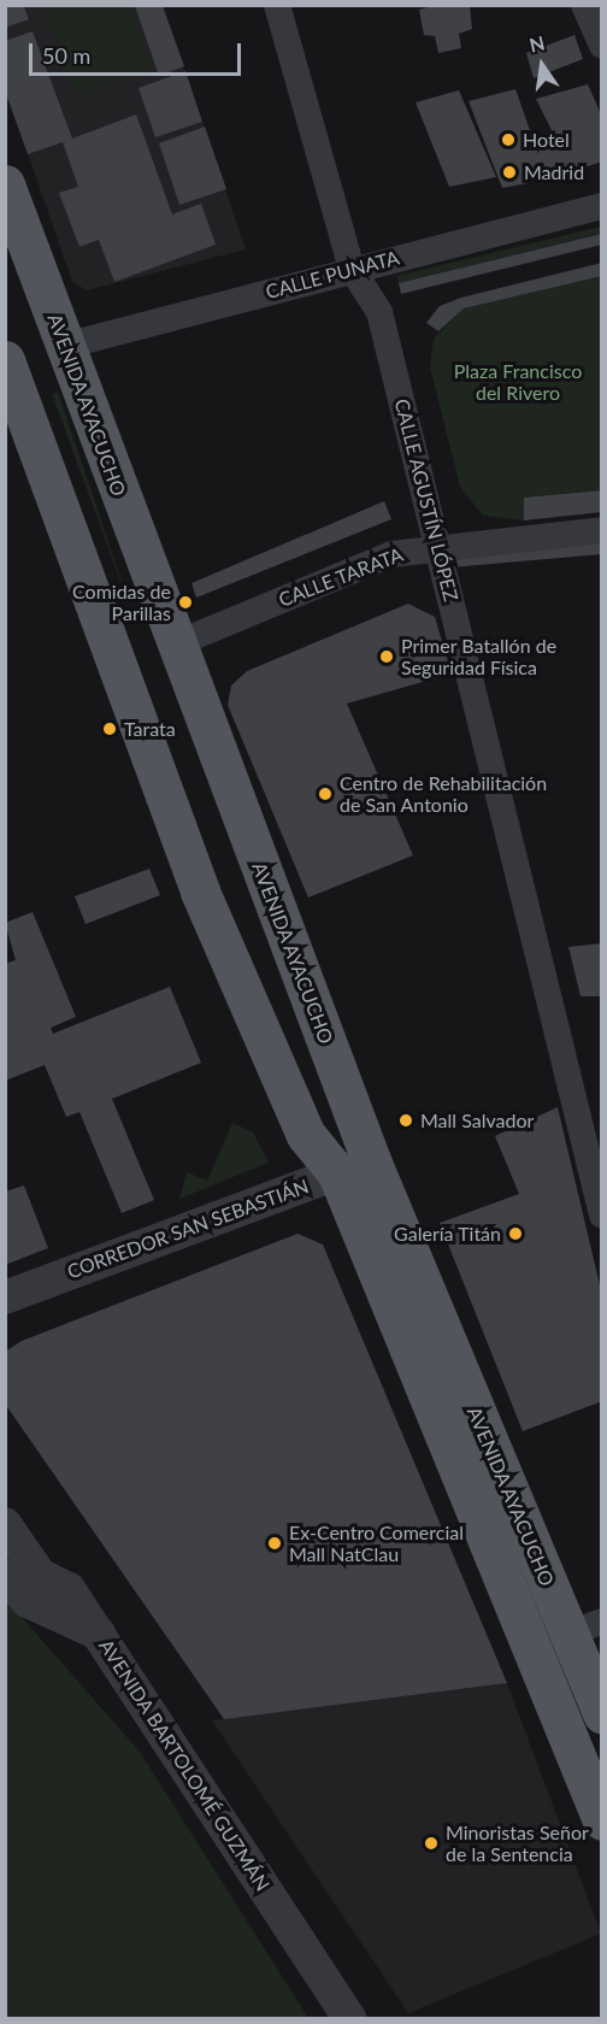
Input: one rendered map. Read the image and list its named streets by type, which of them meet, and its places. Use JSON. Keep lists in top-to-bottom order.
{
  "streets": {
    "main road": ["AVENIDA AYACUCHO"],
    "street": [
      "CALLE PUNATA",
      "CALLE AGUSTÍN LÓPEZ",
      "CALLE TARATA",
      "CORREDOR SAN SEBASTIÁN",
      "AVENIDA BARTOLOMÉ GUZMÁN"
    ]
  },
  "crossings": [
    ["CALLE PUNATA", "AVENIDA AYACUCHO"],
    ["CALLE PUNATA", "CALLE AGUSTÍN LÓPEZ"],
    ["AVENIDA AYACUCHO", "CALLE TARATA"],
    ["AVENIDA AYACUCHO", "CORREDOR SAN SEBASTIÁN"],
    ["CALLE AGUSTÍN LÓPEZ", "CALLE TARATA"]
  ],
  "parks": ["Plaza Francisco del Rivero"],
  "places": [
    "Hotel",
    "Madrid",
    "Comidas de Parillas",
    "Primer Batallón de Seguridad Física",
    "Tarata",
    "Centro de Rehabilitación de San Antonio",
    "Mall Salvador",
    "Galería Titán",
    "Ex-Centro Comercial Mall NatClau",
    "Minoristas Señor de la Sentencia"
  ],
  "scale_bar": "50 m",
  "north": "top"
}
